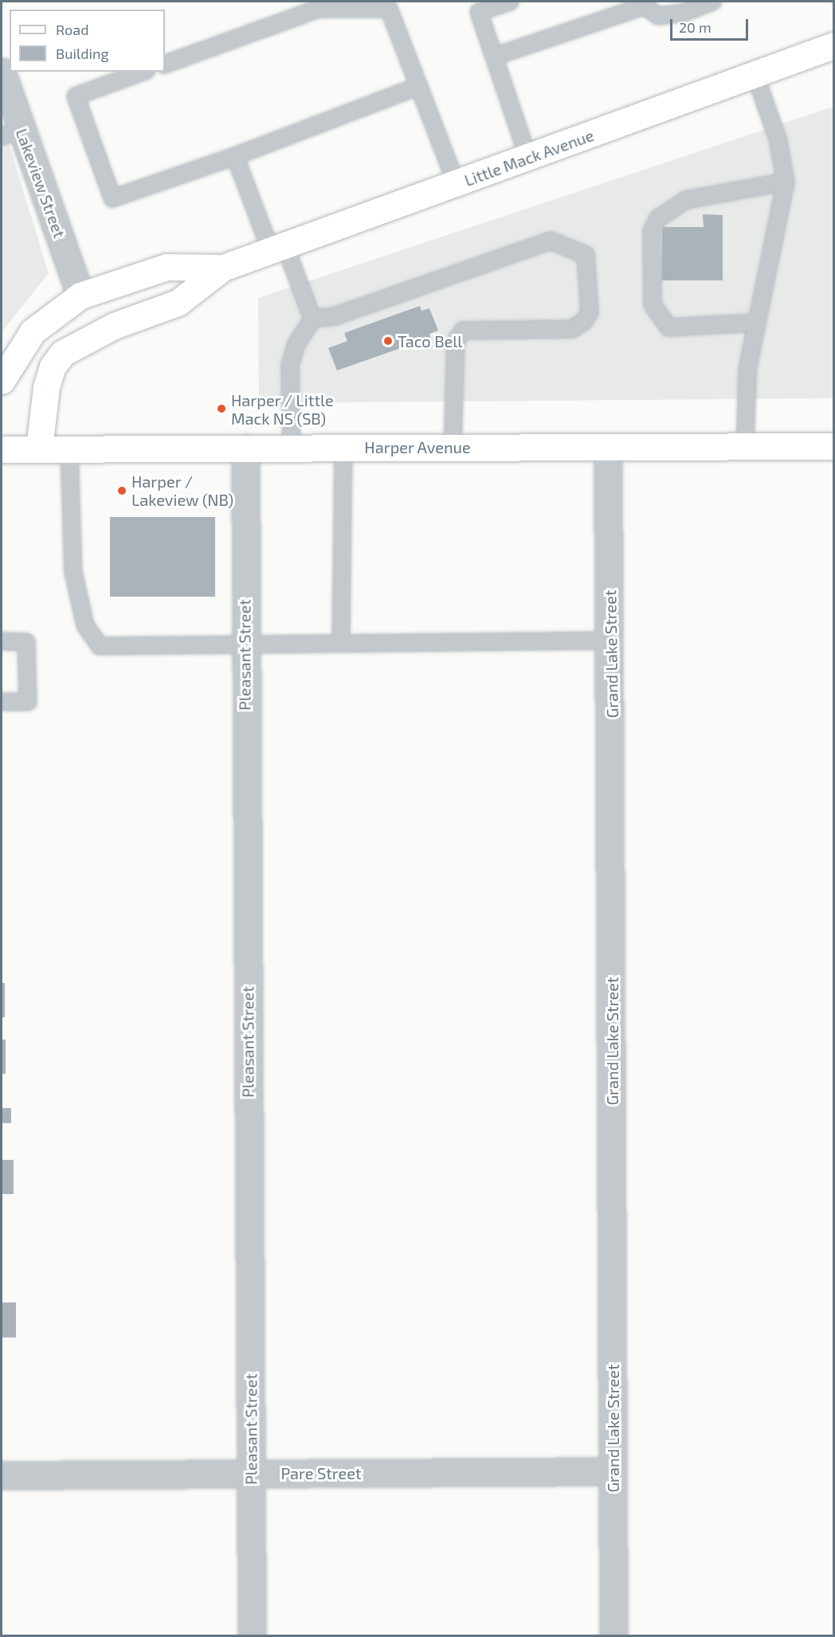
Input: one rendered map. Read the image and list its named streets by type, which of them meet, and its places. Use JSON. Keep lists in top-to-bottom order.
{
  "streets": {
    "main road": ["Little Mack Avenue", "Harper Avenue"],
    "street": [
      "Lakeview Street",
      "Grand Lake Street",
      "Pleasant Street",
      "Pare Street"
    ]
  },
  "crossings": [
    ["Little Mack Avenue", "Lakeview Street"],
    ["Little Mack Avenue", "Harper Avenue"],
    ["Harper Avenue", "Grand Lake Street"],
    ["Harper Avenue", "Pleasant Street"],
    ["Grand Lake Street", "Pare Street"],
    ["Pleasant Street", "Pare Street"]
  ],
  "places": ["Taco Bell", "Harper / Little Mack NS (SB)", "Harper / Lakeview (NB)"],
  "legend": ["Road", "Building"],
  "scale_bar": "20 m"
}
